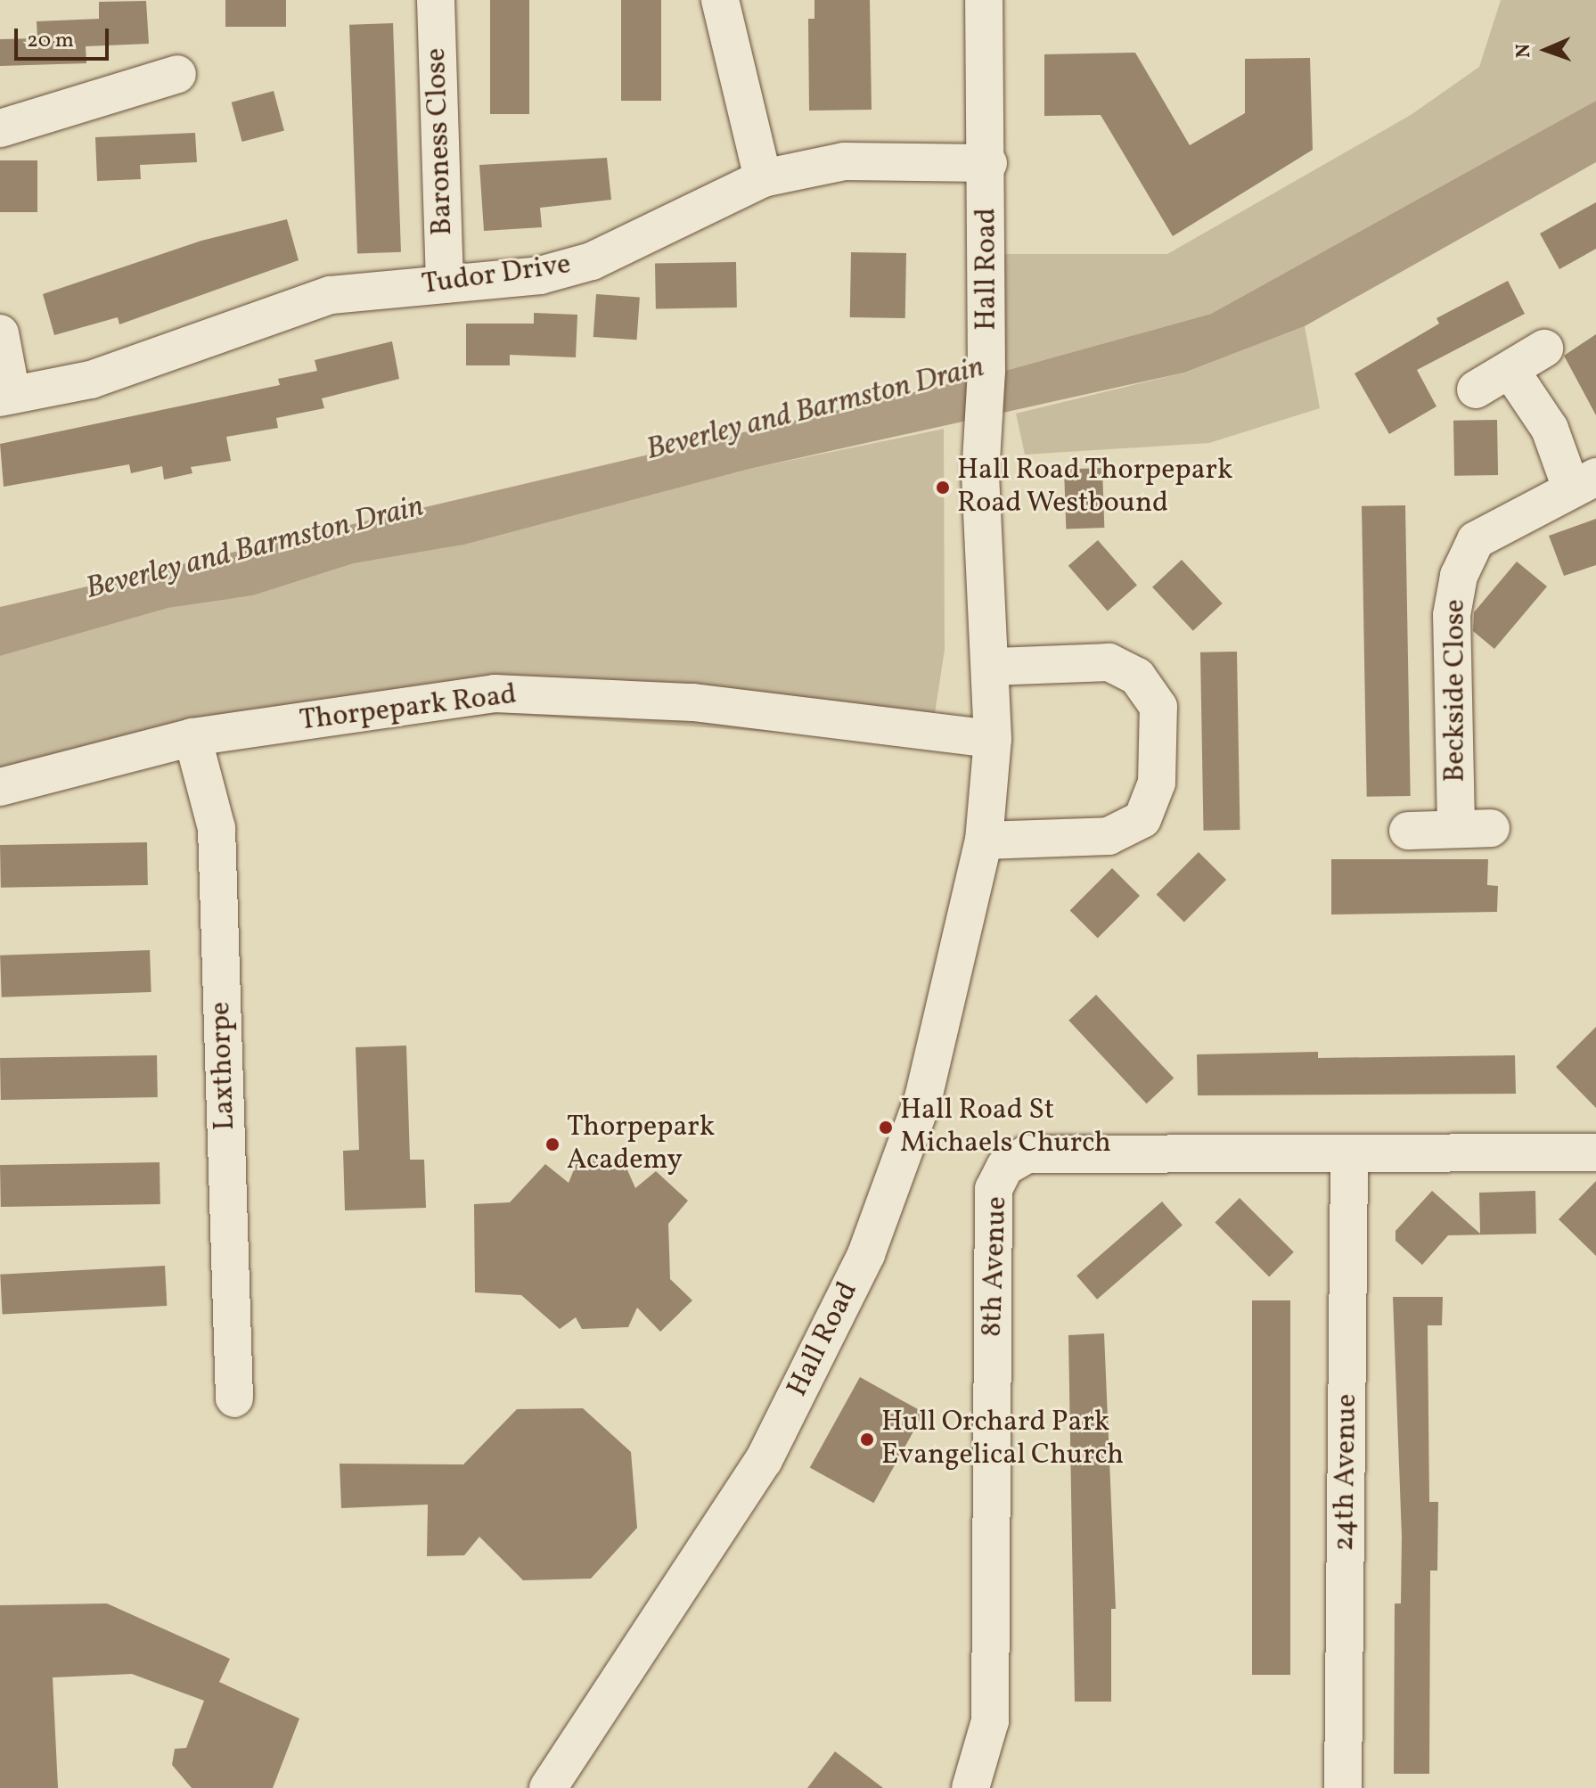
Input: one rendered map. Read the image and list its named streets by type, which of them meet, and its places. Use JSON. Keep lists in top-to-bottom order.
{
  "streets": {
    "street": [
      "Baroness Close",
      "Hall Road",
      "Tudor Drive",
      "Beckside Close",
      "Thorpepark Road",
      "Laxthorpe",
      "8th Avenue",
      "24th Avenue"
    ]
  },
  "crossings": [
    ["Baroness Close", "Tudor Drive"],
    ["Hall Road", "Tudor Drive"],
    ["Hall Road", "Thorpepark Road"],
    ["Thorpepark Road", "Laxthorpe"],
    ["8th Avenue", "24th Avenue"]
  ],
  "water": ["Beverley and Barmston Drain"],
  "places": [
    "Hall Road Thorpepark Road Westbound",
    "Hall Road St Michaels Church",
    "Thorpepark Academy",
    "Hull Orchard Park Evangelical Church"
  ],
  "scale_bar": "20 m",
  "north": "left"
}
